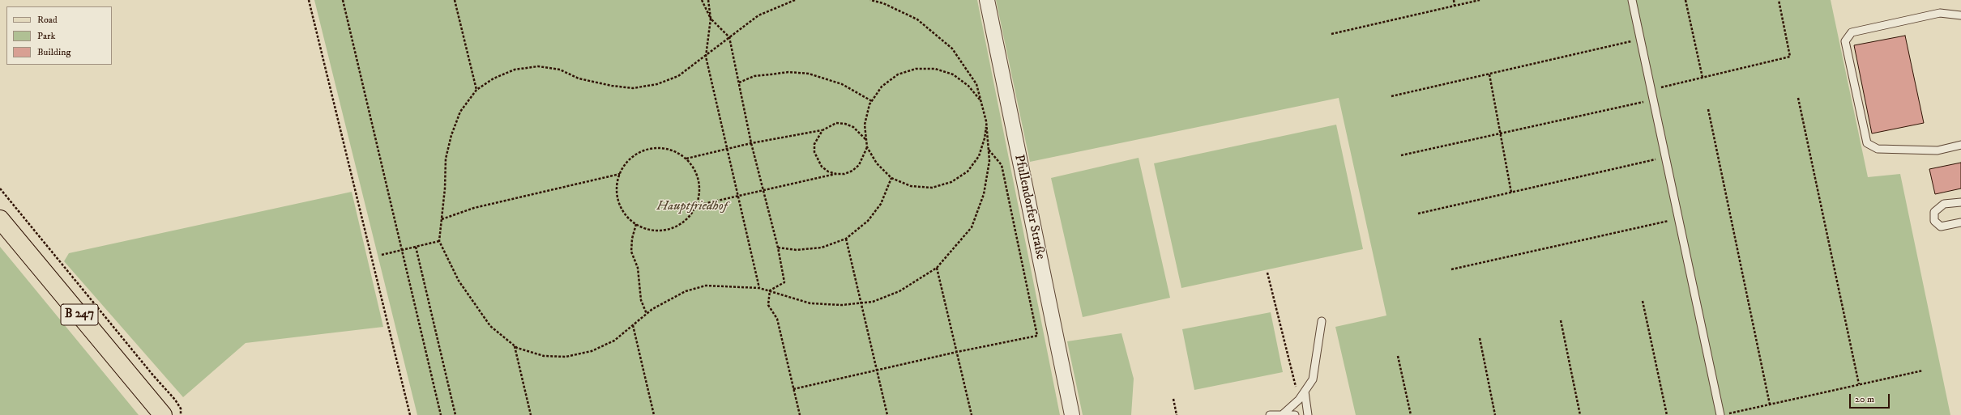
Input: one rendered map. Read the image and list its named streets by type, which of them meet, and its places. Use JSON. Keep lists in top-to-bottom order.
{
  "streets": {
    "main road": ["B 247"],
    "street": ["Pfullendorfer Straße"]
  },
  "parks": ["Hauptfriedhof"],
  "legend": ["Road", "Park", "Building"],
  "scale_bar": "20 m"
}
